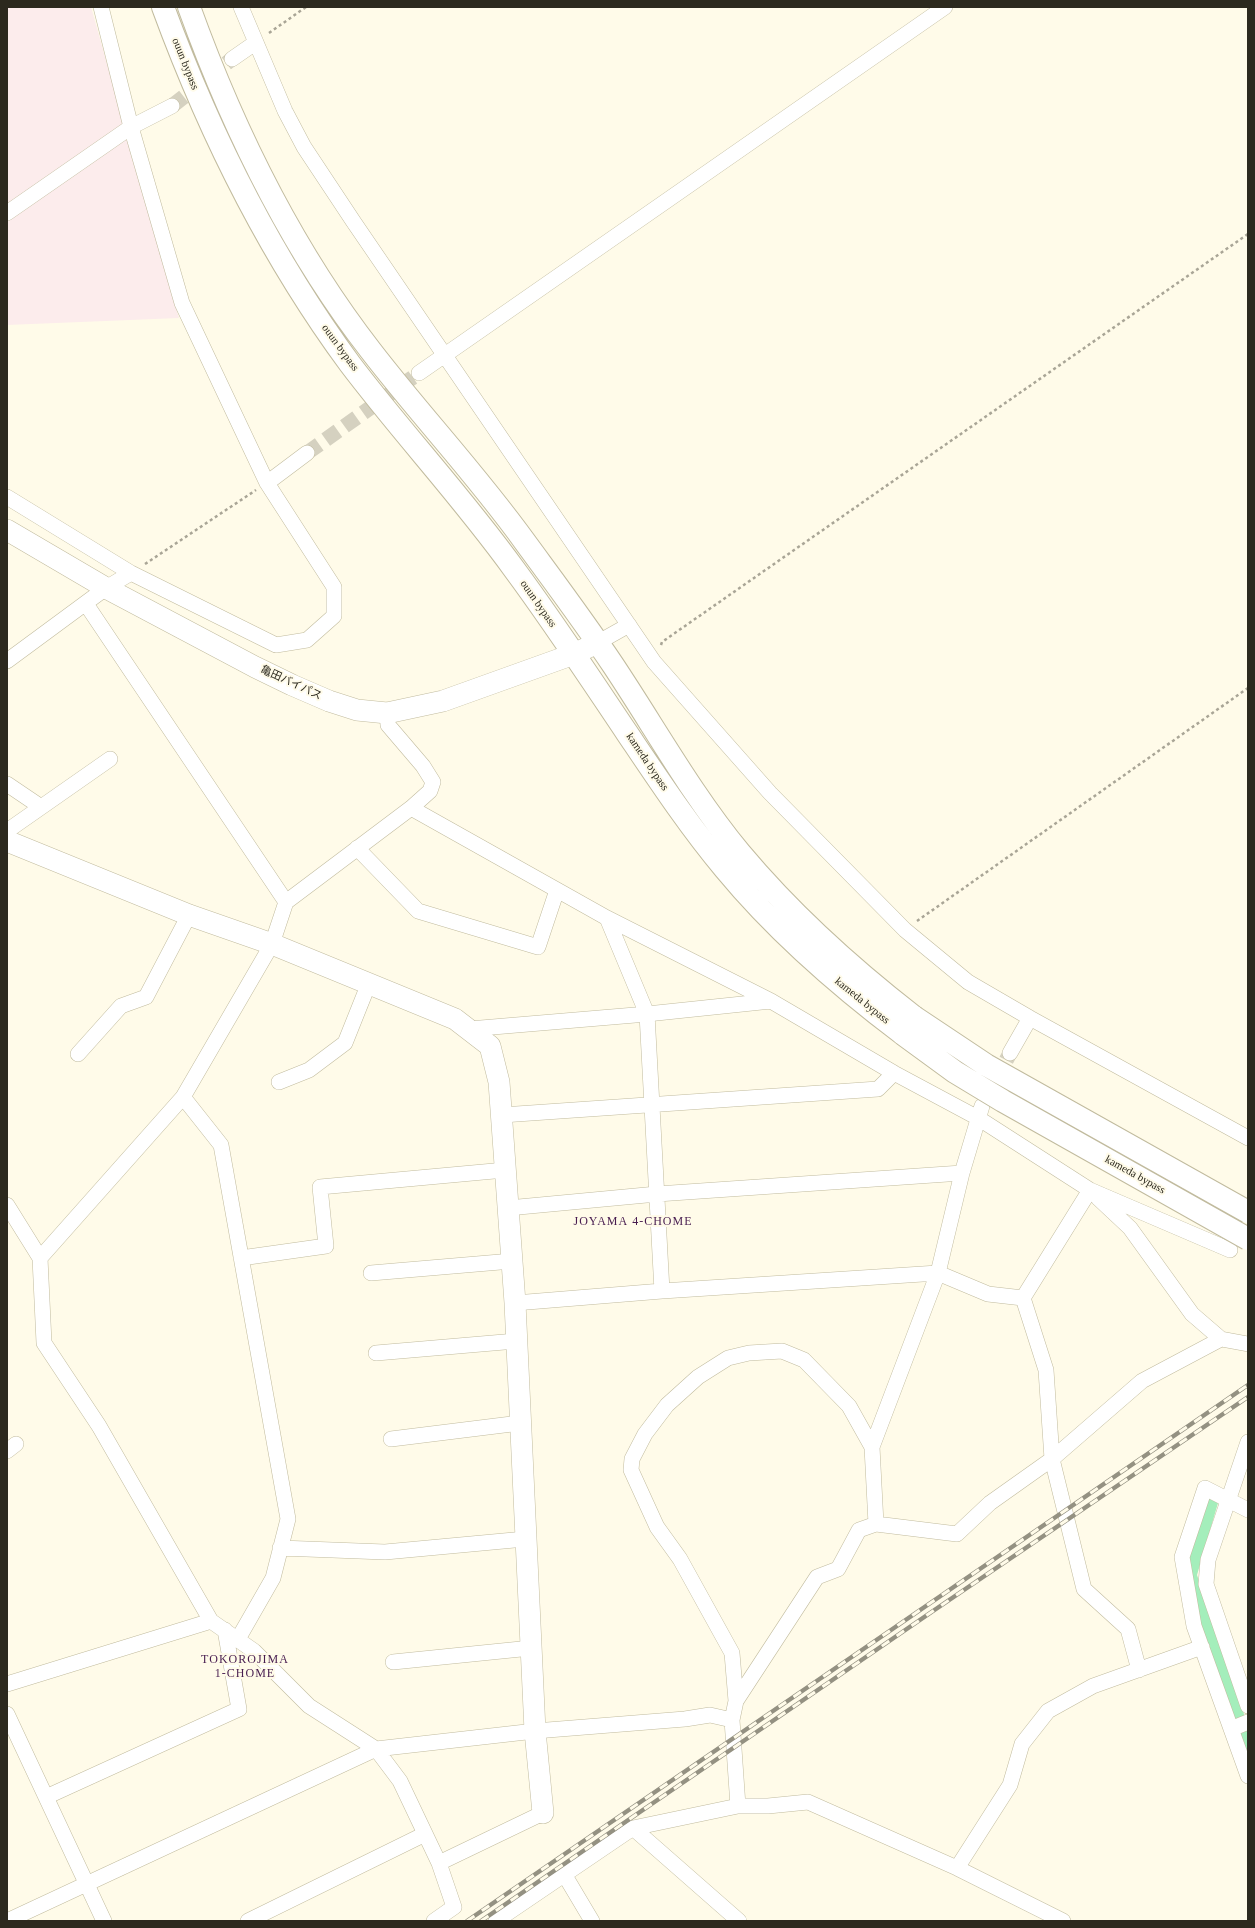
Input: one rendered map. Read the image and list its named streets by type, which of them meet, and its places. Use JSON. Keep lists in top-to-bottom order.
{
  "streets": {
    "highway": ["ouun bypass", "kameda bypass"],
    "street": ["亀田バイパス"]
  },
  "crossings": [
    ["ouun bypass", "亀田バイパス"],
    ["ouun bypass", "kameda bypass"],
    ["亀田バイパス", "kameda bypass"]
  ],
  "districts": ["JOYAMA 4-CHOME", "TOKOROJIMA 1-CHOME"]
}
